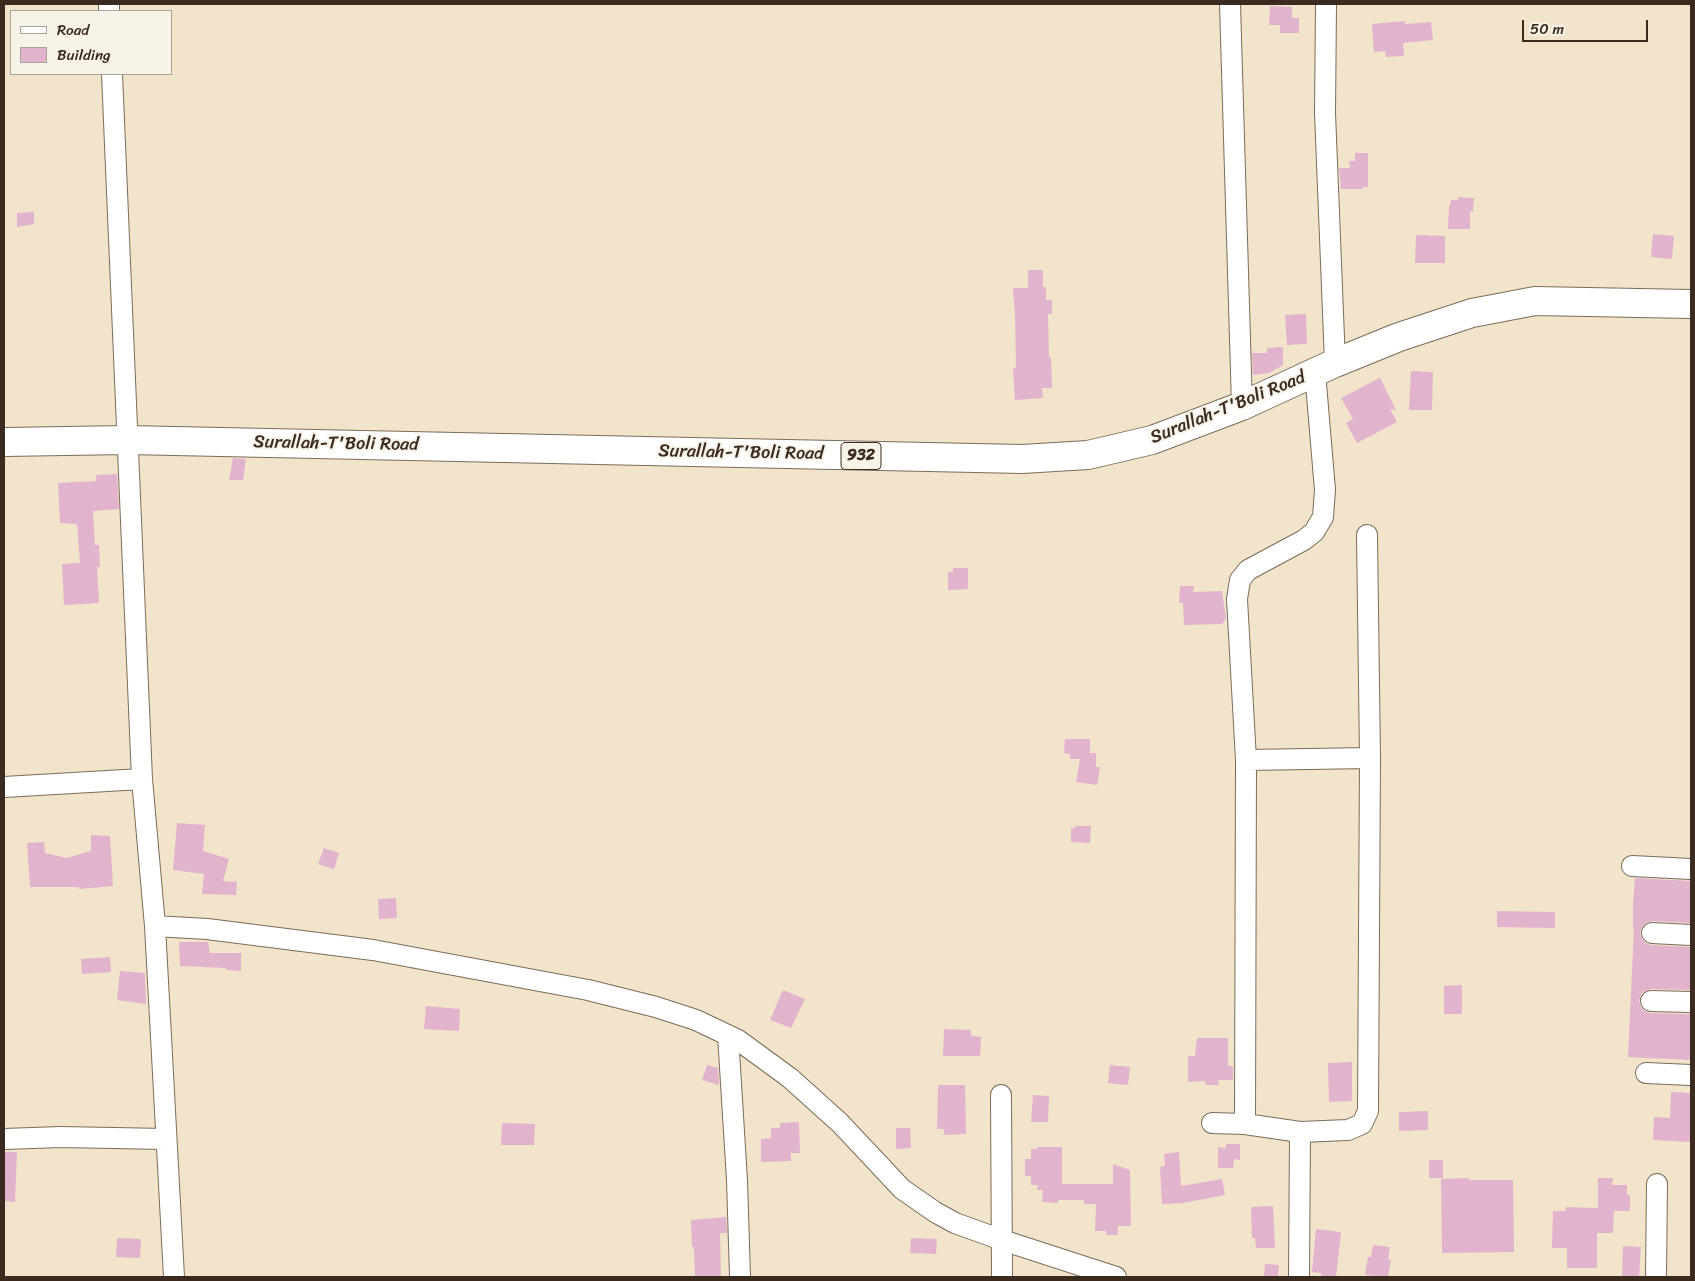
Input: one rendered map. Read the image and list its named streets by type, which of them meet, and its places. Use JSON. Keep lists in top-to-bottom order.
{
  "streets": {
    "main road": ["Surallah-T'Boli Road", "932"]
  },
  "legend": ["Road", "Building"],
  "scale_bar": "50 m"
}
